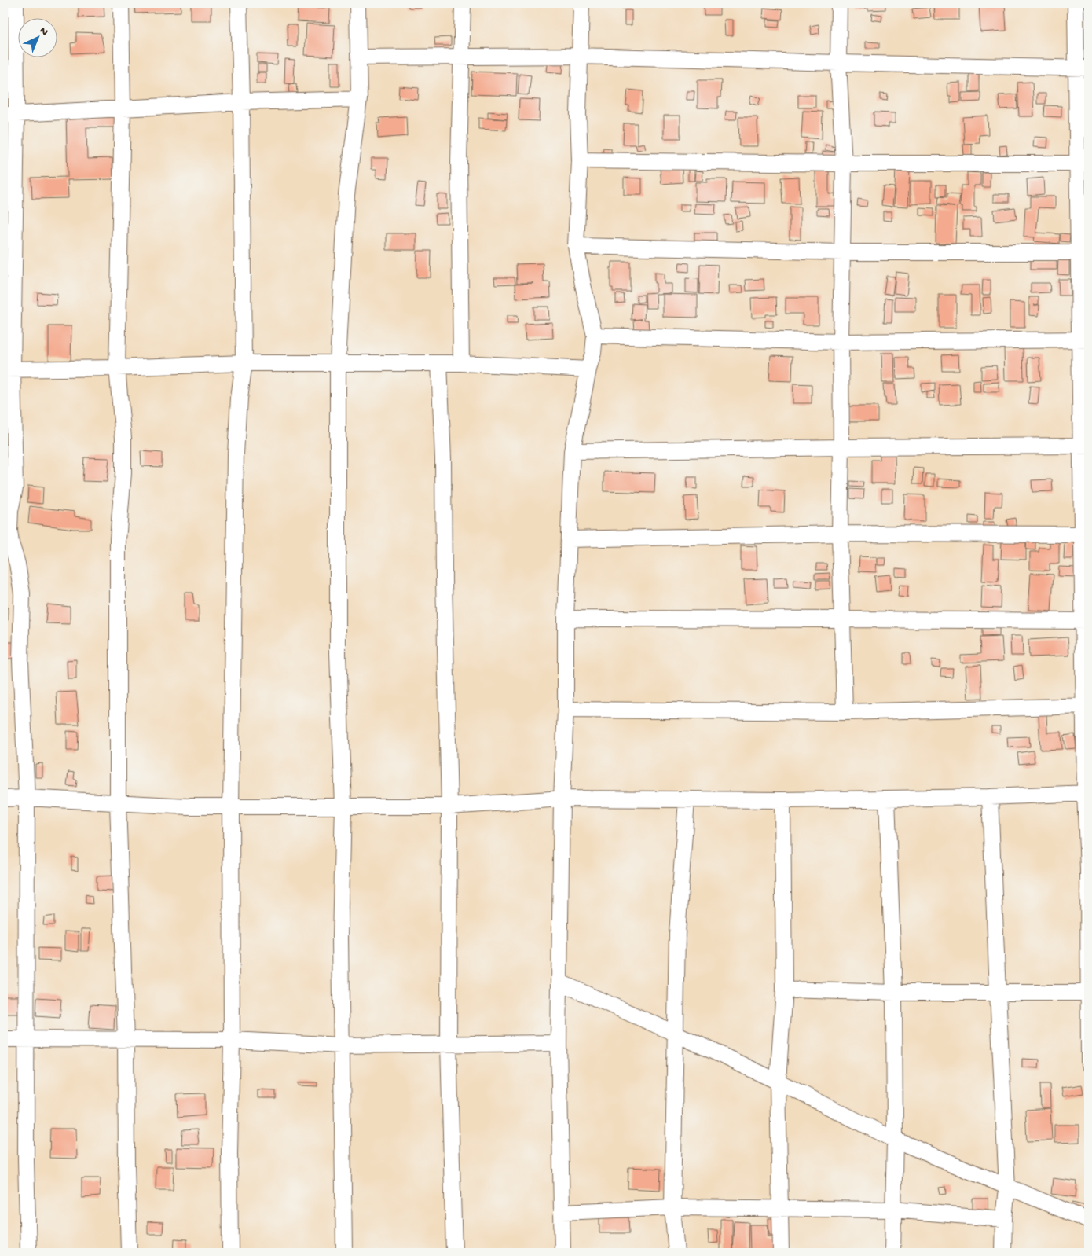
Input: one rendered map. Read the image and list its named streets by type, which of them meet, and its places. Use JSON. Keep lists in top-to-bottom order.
{
  "north": "top right"
}
